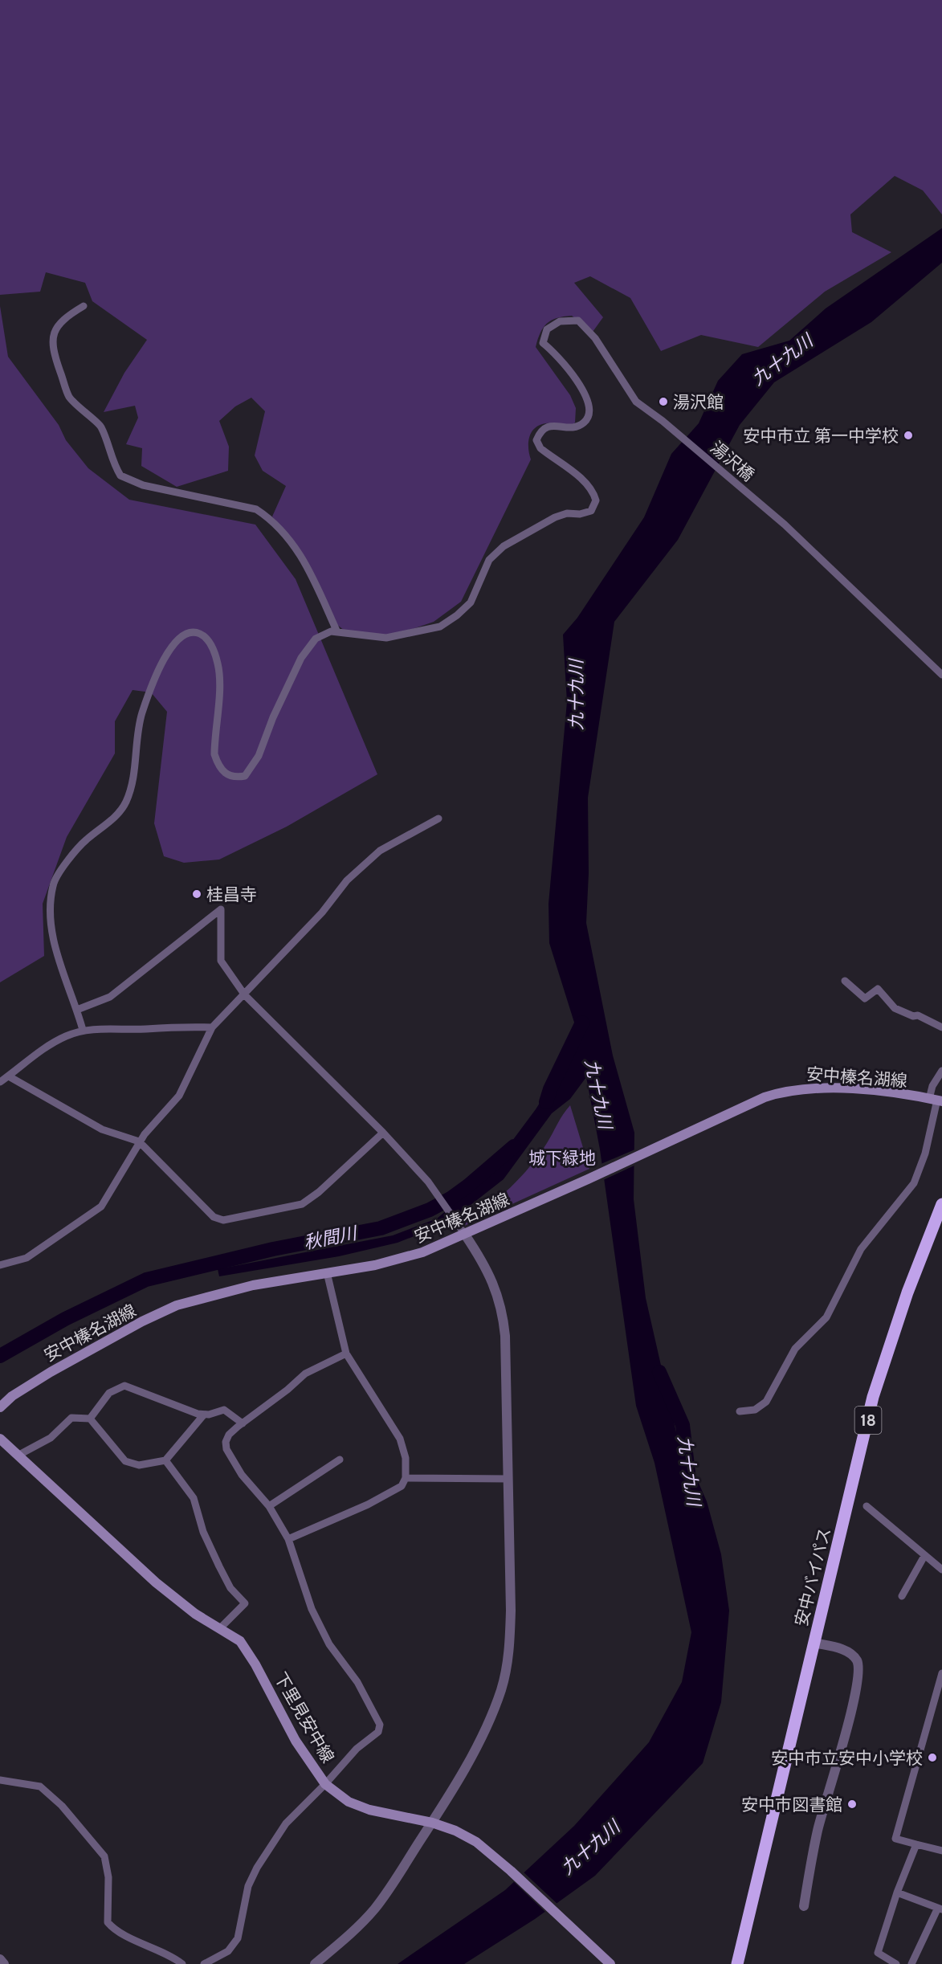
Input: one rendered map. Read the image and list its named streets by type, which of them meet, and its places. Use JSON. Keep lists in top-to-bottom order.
{
  "streets": {
    "highway": ["18", "安中バイパス"],
    "main road": ["安中榛名湖線", "下里見安中線"],
    "street": ["湯沢橋"]
  },
  "water": ["九十九川", "秋間川"],
  "parks": ["城下緑地"],
  "places": [
    "湯沢館",
    "安中市立 第一中学校",
    "桂昌寺",
    "安中市立安中小学校",
    "安中市図書館"
  ]
}
